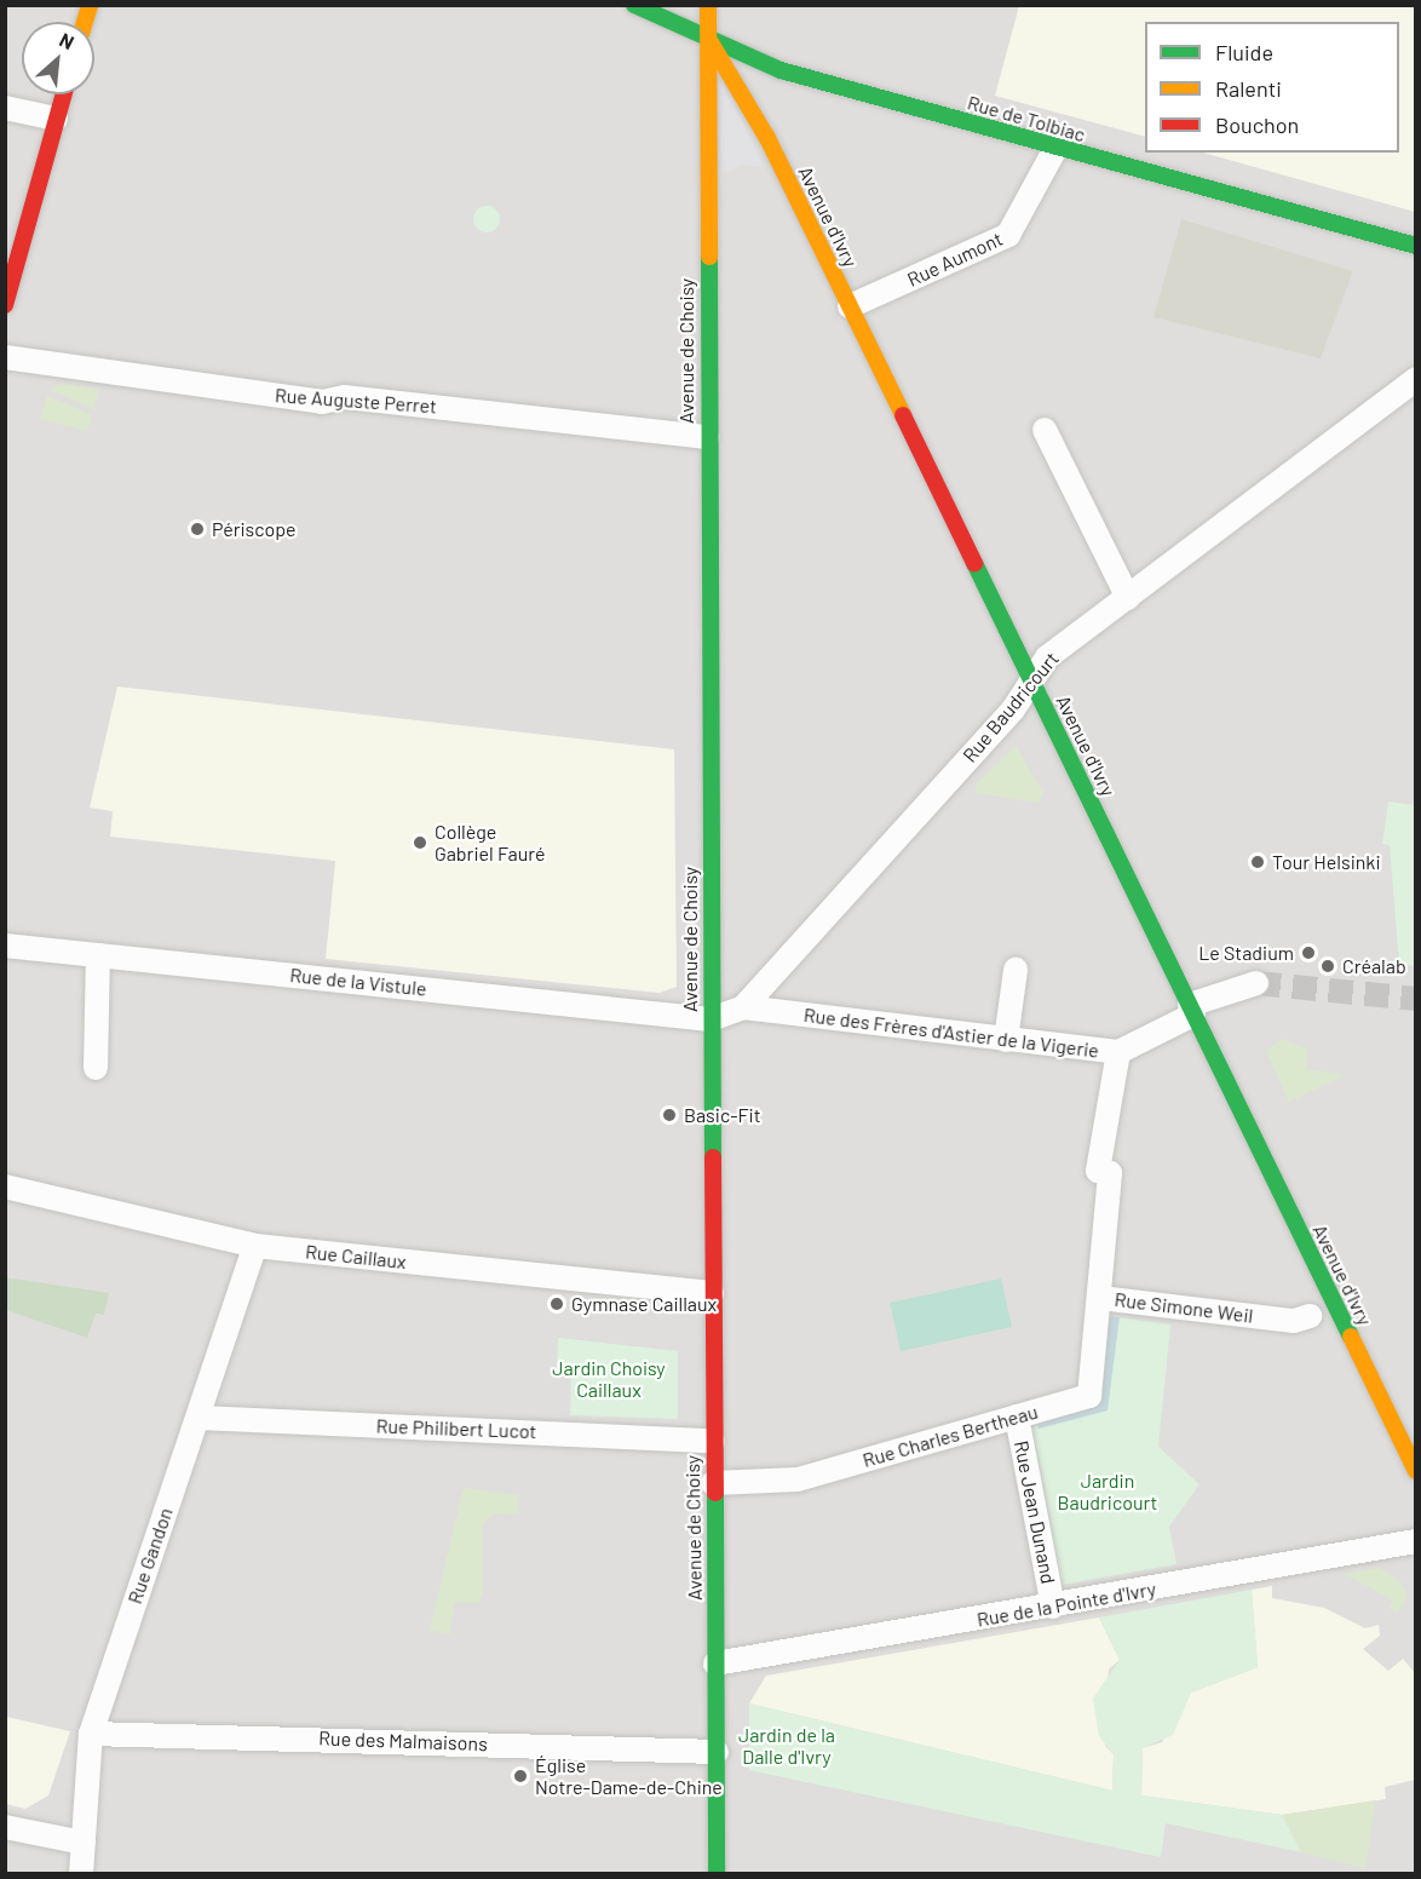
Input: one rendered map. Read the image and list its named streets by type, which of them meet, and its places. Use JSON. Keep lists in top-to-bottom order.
{
  "streets": {
    "main road": ["Rue de Tolbiac", "Avenue d'Ivry", "Avenue de Choisy"],
    "street": [
      "Rue Aumont",
      "Rue Auguste Perret",
      "Rue Baudricourt",
      "Rue de la Vistule",
      "Rue des Frères d'Astier de la Vigerie",
      "Rue Caillaux",
      "Rue Simone Weil",
      "Rue Philibert Lucot",
      "Rue Charles Bertheau",
      "Rue Jean Dunand",
      "Rue Gandon",
      "Rue de la Pointe d'Ivry",
      "Rue des Malmaisons"
    ]
  },
  "crossings": [
    ["Rue de Tolbiac", "Avenue d'Ivry"],
    ["Rue de Tolbiac", "Rue Aumont"],
    ["Rue de Tolbiac", "Avenue de Choisy"],
    ["Avenue d'Ivry", "Rue Aumont"],
    ["Avenue d'Ivry", "Avenue de Choisy"],
    ["Avenue d'Ivry", "Rue Baudricourt"],
    ["Avenue d'Ivry", "Rue des Frères d'Astier de la Vigerie"],
    ["Avenue de Choisy", "Rue Auguste Perret"],
    ["Avenue de Choisy", "Rue Baudricourt"],
    ["Avenue de Choisy", "Rue de la Vistule"],
    ["Avenue de Choisy", "Rue Caillaux"],
    ["Avenue de Choisy", "Rue Philibert Lucot"],
    ["Avenue de Choisy", "Rue Charles Bertheau"],
    ["Avenue de Choisy", "Rue de la Pointe d'Ivry"],
    ["Avenue de Choisy", "Rue des Malmaisons"],
    ["Rue Baudricourt", "Rue de la Vistule"],
    ["Rue Baudricourt", "Rue des Frères d'Astier de la Vigerie"],
    ["Rue des Frères d'Astier de la Vigerie", "Rue Simone Weil"],
    ["Rue Caillaux", "Rue Gandon"],
    ["Rue Simone Weil", "Rue Charles Bertheau"],
    ["Rue Philibert Lucot", "Rue Gandon"],
    ["Rue Charles Bertheau", "Rue Jean Dunand"],
    ["Rue Jean Dunand", "Rue de la Pointe d'Ivry"],
    ["Rue Gandon", "Rue des Malmaisons"]
  ],
  "parks": ["Jardin Choisy Caillaux", "Jardin Baudricourt", "Jardin de la Dalle d'Ivry"],
  "places": [
    "Périscope",
    "Collège Gabriel Fauré",
    "Tour Helsinki",
    "Le Stadium",
    "Créalab",
    "Basic-Fit",
    "Gymnase Caillaux",
    "Église Notre-Dame-de-Chine"
  ],
  "legend": ["Fluide", "Ralenti", "Bouchon"],
  "north": "top right"
}
